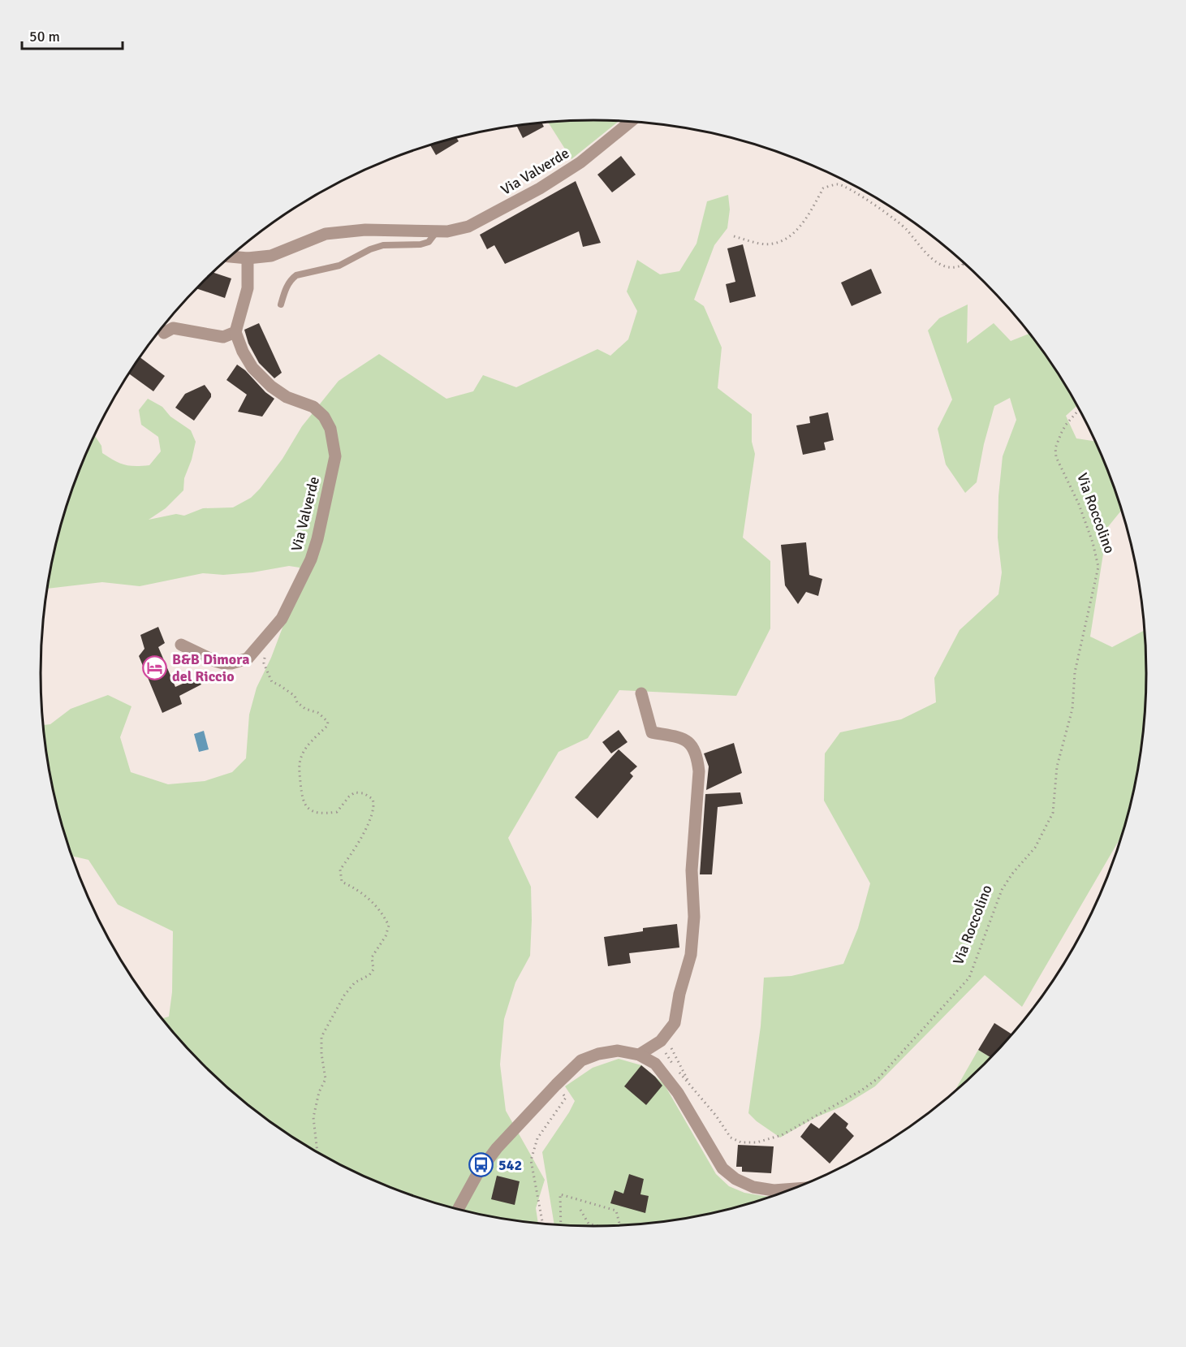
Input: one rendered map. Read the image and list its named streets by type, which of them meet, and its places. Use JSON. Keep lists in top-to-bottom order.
{
  "streets": {
    "street": ["Via Valverde"],
    "path": ["Via Roccolino"]
  },
  "places": {
    "hotel": ["B&B Dimora del Riccio"],
    "bus stop": ["542"]
  },
  "scale_bar": "50 m"
}
